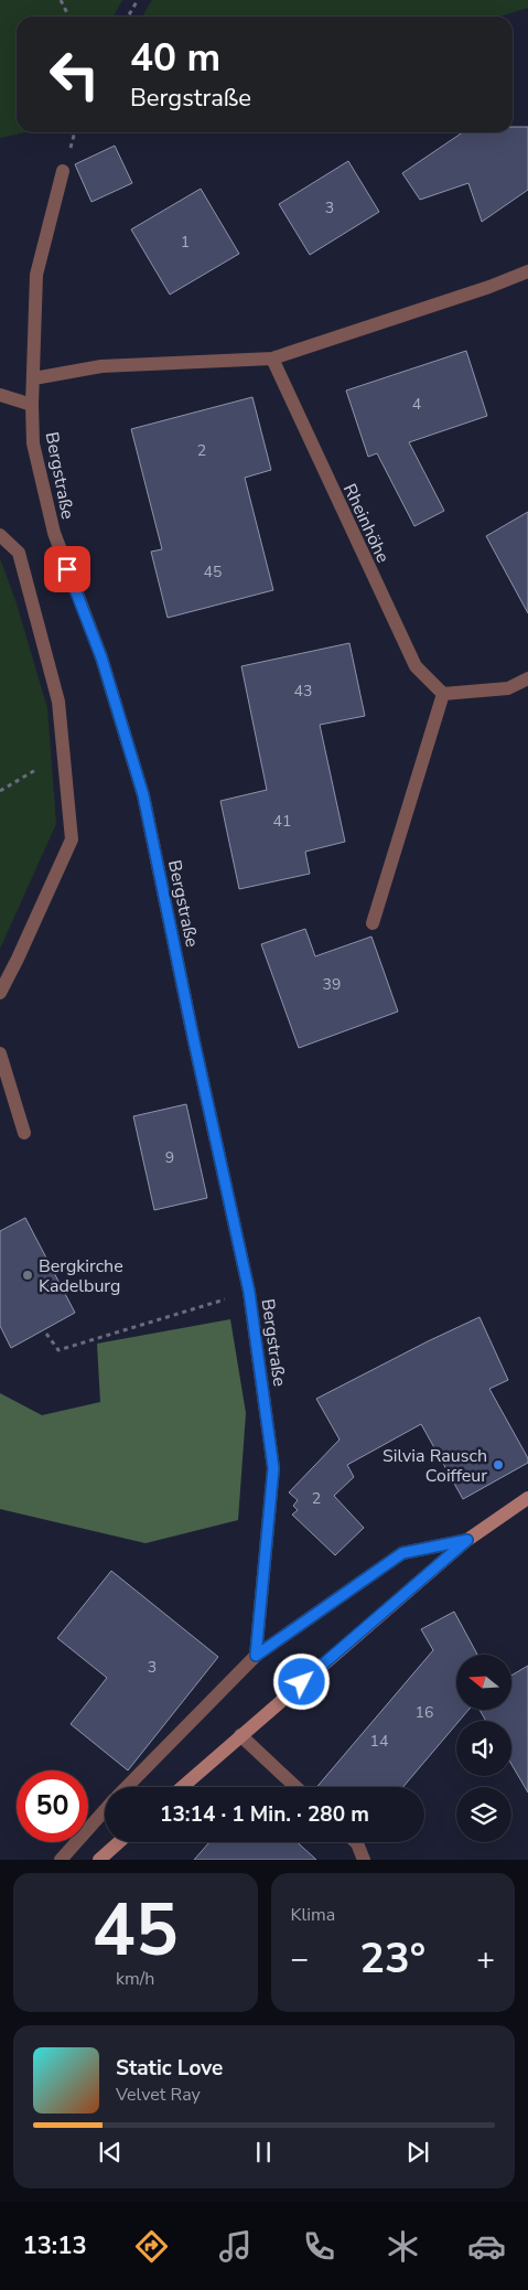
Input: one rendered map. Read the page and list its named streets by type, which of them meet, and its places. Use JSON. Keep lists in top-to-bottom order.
{
  "streets": {
    "street": ["Bergstraße", "Rheinhöhe"]
  },
  "places": ["Bergkirche Kadelburg", "Silvia Rausch Coiffeur"],
  "house_numbers": [
    "3",
    "1",
    "4",
    "2",
    "45",
    "43",
    "41",
    "39",
    "9",
    "2",
    "3",
    "16",
    "14"
  ],
  "north": "left",
  "page": {
    "turn": ["40 m", "Bergstraße"],
    "limit": "50",
    "trip": "13:14 · 1 Min. · 280 m",
    "tile": [
      ["45", "km/h"],
      "Klima"
    ],
    "heat": ["−", "23°", "+"],
    "song": ["Static Love", "Velvet Ray"],
    "tabs": "13:13"
  }
}
